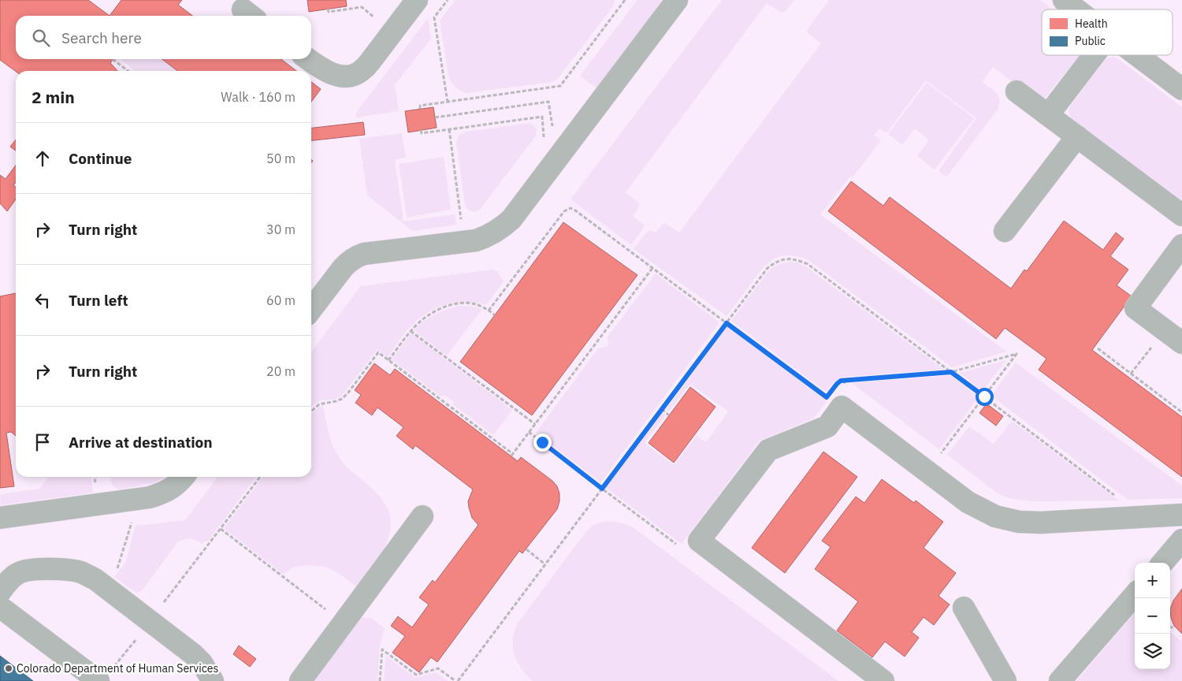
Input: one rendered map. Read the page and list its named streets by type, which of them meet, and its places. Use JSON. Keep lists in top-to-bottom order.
{
  "places": ["Colorado Department of Human Services"],
  "legend": ["Health", "Public"],
  "page": {
    "search": "Search here",
    "heading": ["2 min", "Walk · 160 m"],
    "list": [
      ["Continue", "50 m"],
      ["Turn right", "30 m"],
      ["Turn left", "60 m"],
      ["Turn right", "20 m"],
      "Arrive at destination"
    ],
    "map_buttons": ["+", "−"]
  }
}
